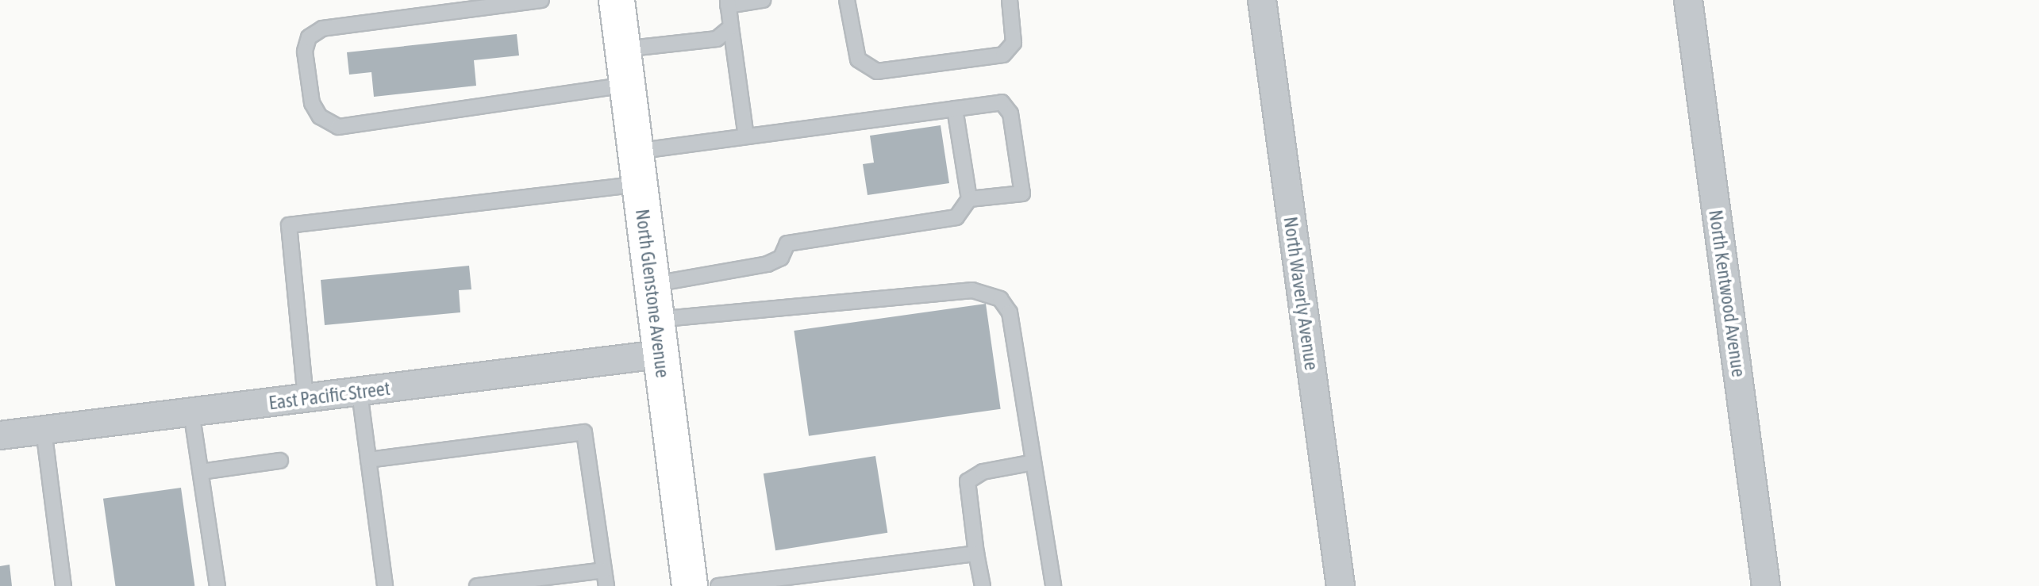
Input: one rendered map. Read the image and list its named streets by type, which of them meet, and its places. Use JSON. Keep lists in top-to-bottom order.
{
  "streets": {
    "main road": ["North Glenstone Avenue"],
    "street": ["North Waverly Avenue", "North Kentwood Avenue", "East Pacific Street"]
  },
  "crossings": [
    ["North Glenstone Avenue", "East Pacific Street"]
  ]
}
